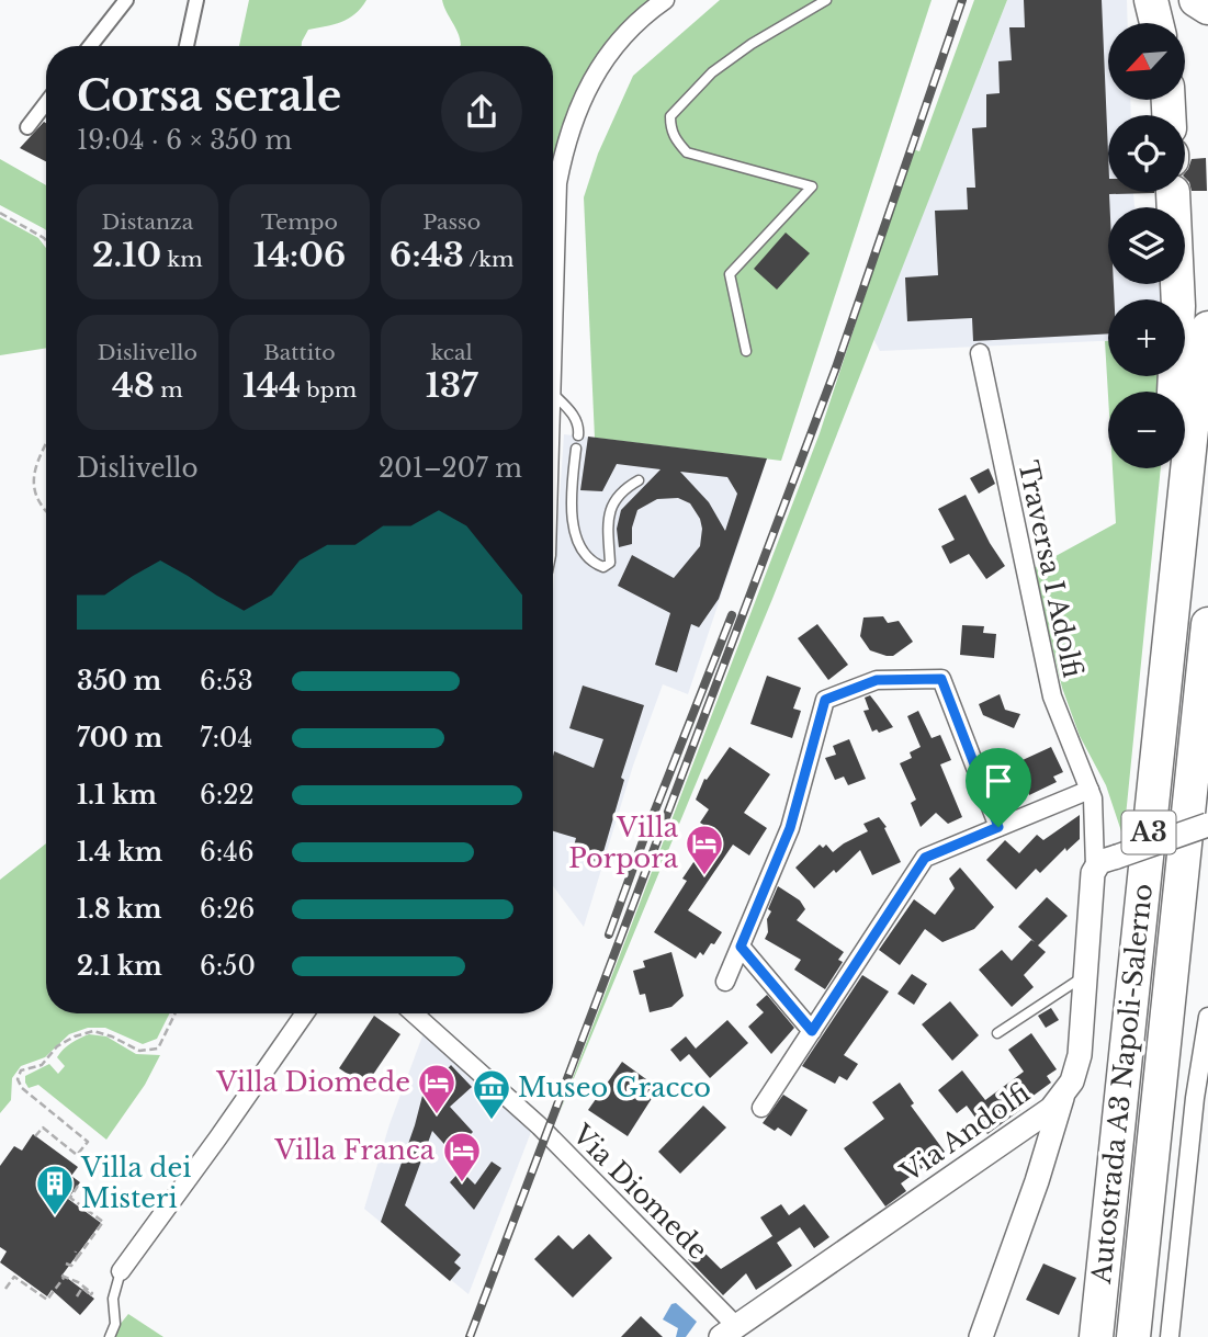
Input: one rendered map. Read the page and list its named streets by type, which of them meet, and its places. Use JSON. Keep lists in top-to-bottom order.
{
  "streets": {
    "highway": ["A3", "Autostrada A3 Napoli-Salerno"],
    "street": ["Traversa I Adolfi", "Via Andolfi", "Via Diomede"]
  },
  "crossings": [
    ["Traversa I Adolfi", "Via Andolfi"],
    ["Via Andolfi", "Via Diomede"]
  ],
  "places": {
    "hotel": ["Villa Porpora", "Villa Diomede", "Villa Franca"],
    "museum": ["Museo Gracco"],
    "building": ["Villa dei Misteri"]
  },
  "north": "bottom left",
  "page": {
    "map_buttons": ["+", "−"],
    "heading": ["Corsa serale", "19:04 · 6 × 350 m"],
    "stats": [
      ["Distanza", "2.10 km"],
      ["Tempo", "14:06"],
      ["Passo", "6:43 /km"],
      ["Dislivello", "48 m"],
      ["Battito", "144 bpm"],
      ["kcal", "137"]
    ],
    "chart": ["Dislivello", "201–207 m"],
    "list": [
      {
        "name": "350 m",
        "note": "6:53"
      },
      {
        "name": "700 m",
        "note": "7:04"
      },
      {
        "name": "1.1 km",
        "note": "6:22"
      },
      {
        "name": "1.4 km",
        "note": "6:46"
      },
      {
        "name": "1.8 km",
        "note": "6:26"
      },
      {
        "name": "2.1 km",
        "note": "6:50"
      }
    ]
  }
}
